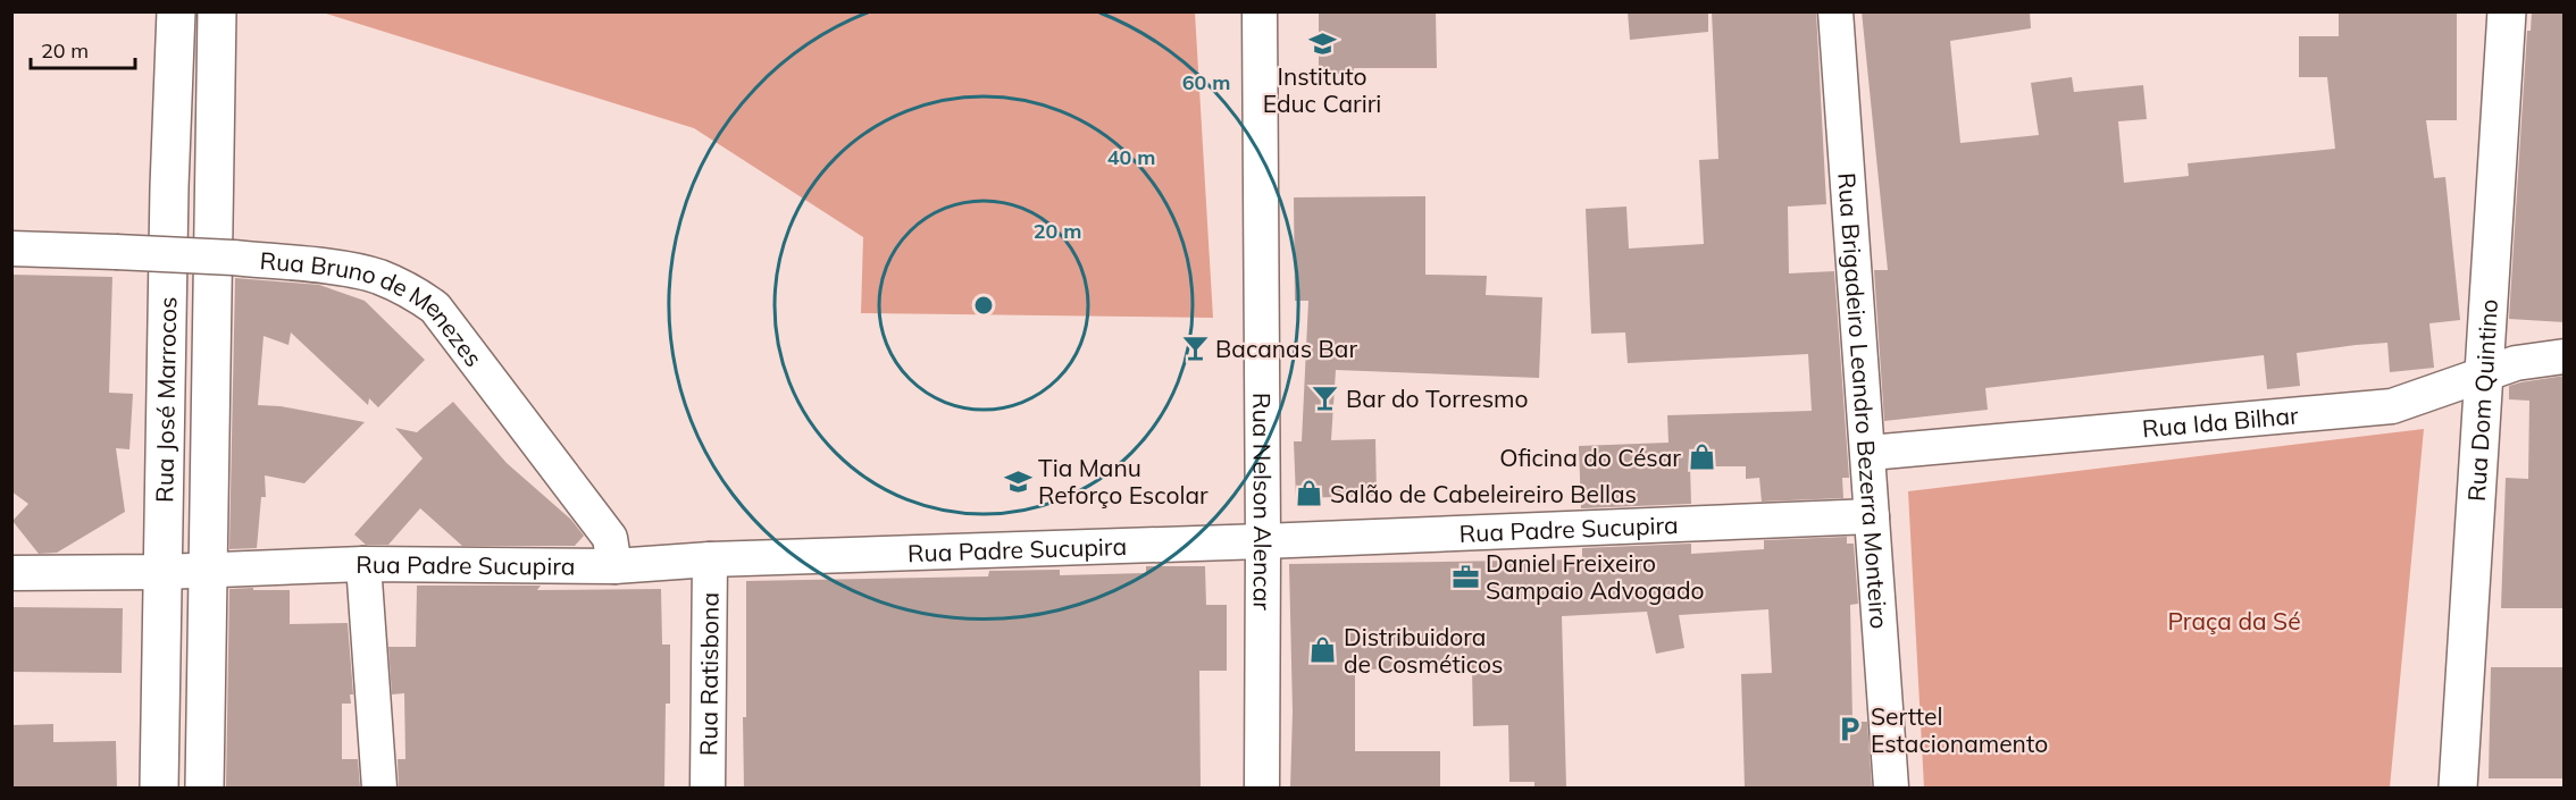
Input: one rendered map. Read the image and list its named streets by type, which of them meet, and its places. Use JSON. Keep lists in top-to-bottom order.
{
  "streets": {
    "main road": ["Rua José Marrocos", "Rua Dom Quintino"],
    "street": [
      "Rua Bruno de Menezes",
      "Rua Brigadeiro Leandro Bezerra Monteiro",
      "Rua Ida Bilhar",
      "Rua Nelson Alencar",
      "Rua Padre Sucupira",
      "Rua Ratisbona"
    ]
  },
  "crossings": [
    ["Rua Bruno de Menezes", "Rua Padre Sucupira"],
    ["Rua José Marrocos", "Rua Padre Sucupira"],
    ["Rua Brigadeiro Leandro Bezerra Monteiro", "Rua Ida Bilhar"],
    ["Rua Brigadeiro Leandro Bezerra Monteiro", "Rua Padre Sucupira"],
    ["Rua Dom Quintino", "Rua Ida Bilhar"],
    ["Rua Nelson Alencar", "Rua Padre Sucupira"],
    ["Rua Padre Sucupira", "Rua Ratisbona"]
  ],
  "parks": ["Praça da Sé"],
  "places": {
    "school or university": ["Instituto Educ Cariri", "Tia Manu Reforço Escolar"],
    "bar": ["Bacanas Bar", "Bar do Torresmo"],
    "shop": ["Oficina do César", "Salão de Cabeleireiro Bellas", "Distribuidora de Cosméticos"],
    "office": ["Daniel Freixeiro Sampaio Advogado"],
    "parking": ["Serttel Estacionamento"]
  },
  "scale_bar": "20 m",
  "rings": ["60 m", "40 m", "20 m"]
}
